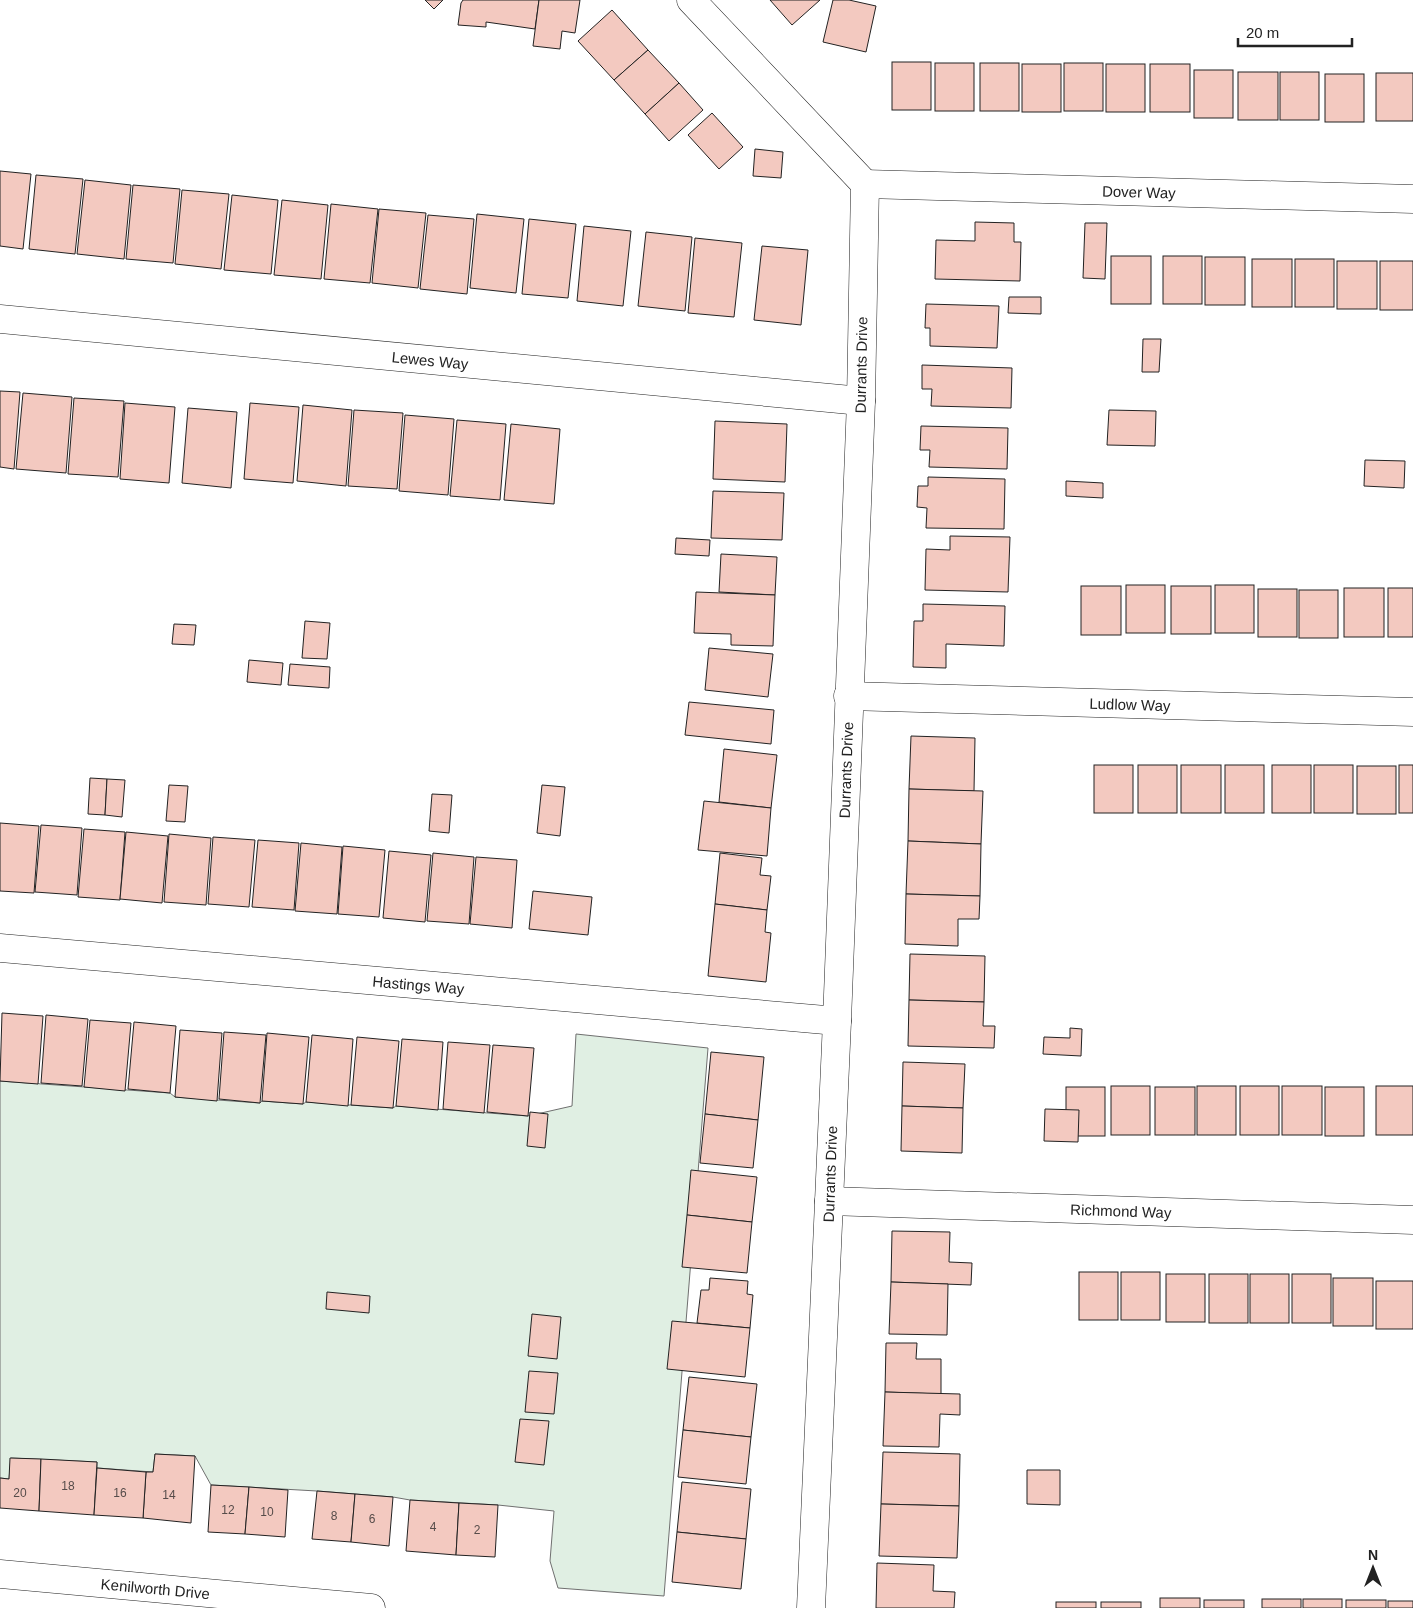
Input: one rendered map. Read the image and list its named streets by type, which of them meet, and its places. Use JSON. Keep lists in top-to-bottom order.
{
  "streets": {
    "street": [
      "Dover Way",
      "Lewes Way",
      "Durrants Drive",
      "Ludlow Way",
      "Hastings Way",
      "Richmond Way",
      "Kenilworth Drive"
    ]
  },
  "crossings": [
    ["Dover Way", "Durrants Drive"],
    ["Lewes Way", "Durrants Drive"],
    ["Durrants Drive", "Ludlow Way"],
    ["Durrants Drive", "Hastings Way"],
    ["Durrants Drive", "Richmond Way"]
  ],
  "house_numbers": [
    "18",
    "20",
    "16",
    "14",
    "12",
    "10",
    "8",
    "6",
    "4",
    "2"
  ],
  "scale_bar": "20 m",
  "north": "top"
}
